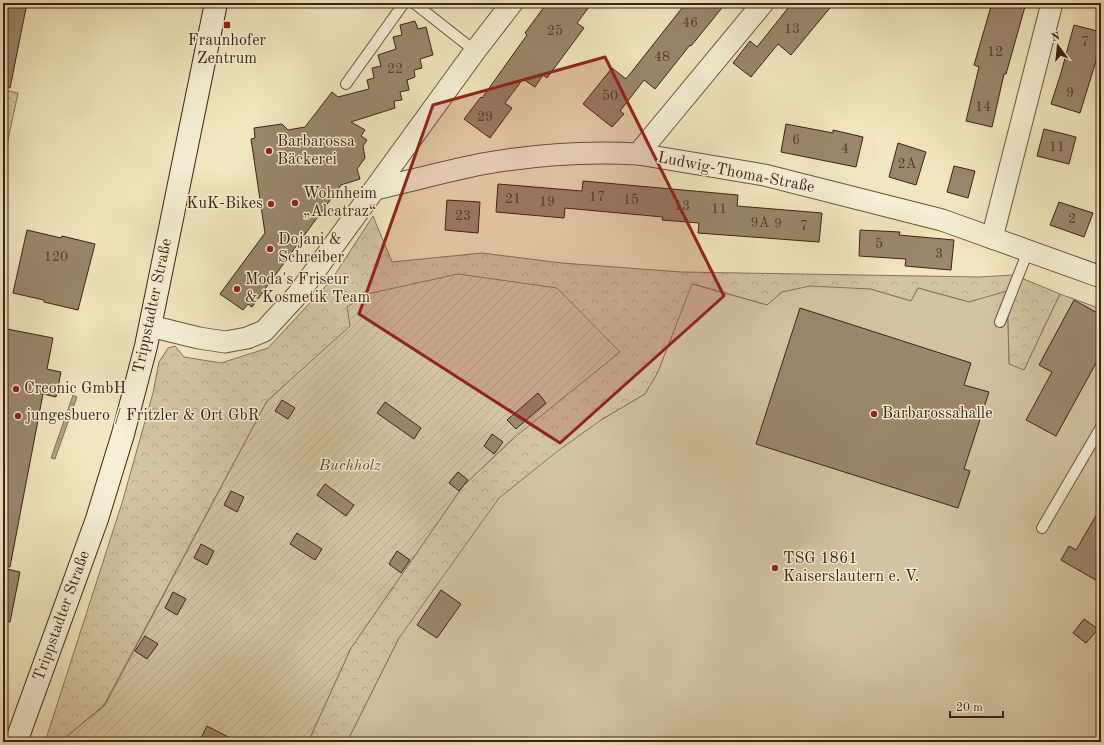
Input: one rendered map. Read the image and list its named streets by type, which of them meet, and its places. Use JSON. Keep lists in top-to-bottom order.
{
  "streets": {
    "main road": ["Trippstadter Straße"],
    "street": ["Ludwig-Thoma-Straße"]
  },
  "parks": ["Buchholz"],
  "places": {
    "transit": ["Fraunhofer Zentrum"],
    "other": [
      "Barbarossa Bäckerei",
      "Wohnheim „Alcatraz“",
      "KuK-Bikes",
      "Dojani & Schreiber",
      "Moda's Friseur & Kosmetik Team",
      "Creonic GmbH",
      "Barbarossahalle",
      "jungesbuero / Fritzler & Ort GbR",
      "TSG 1861 Kaiserslautern e. V."
    ]
  },
  "house_numbers": [
    "46",
    "13",
    "25",
    "7",
    "12",
    "48",
    "22",
    "9",
    "50",
    "14",
    "29",
    "6",
    "11",
    "4",
    "2A",
    "17",
    "21",
    "15",
    "19",
    "13",
    "11",
    "23",
    "2",
    "9A",
    "9",
    "7",
    "5",
    "3",
    "120"
  ],
  "scale_bar": "20 m",
  "north": "top"
}
